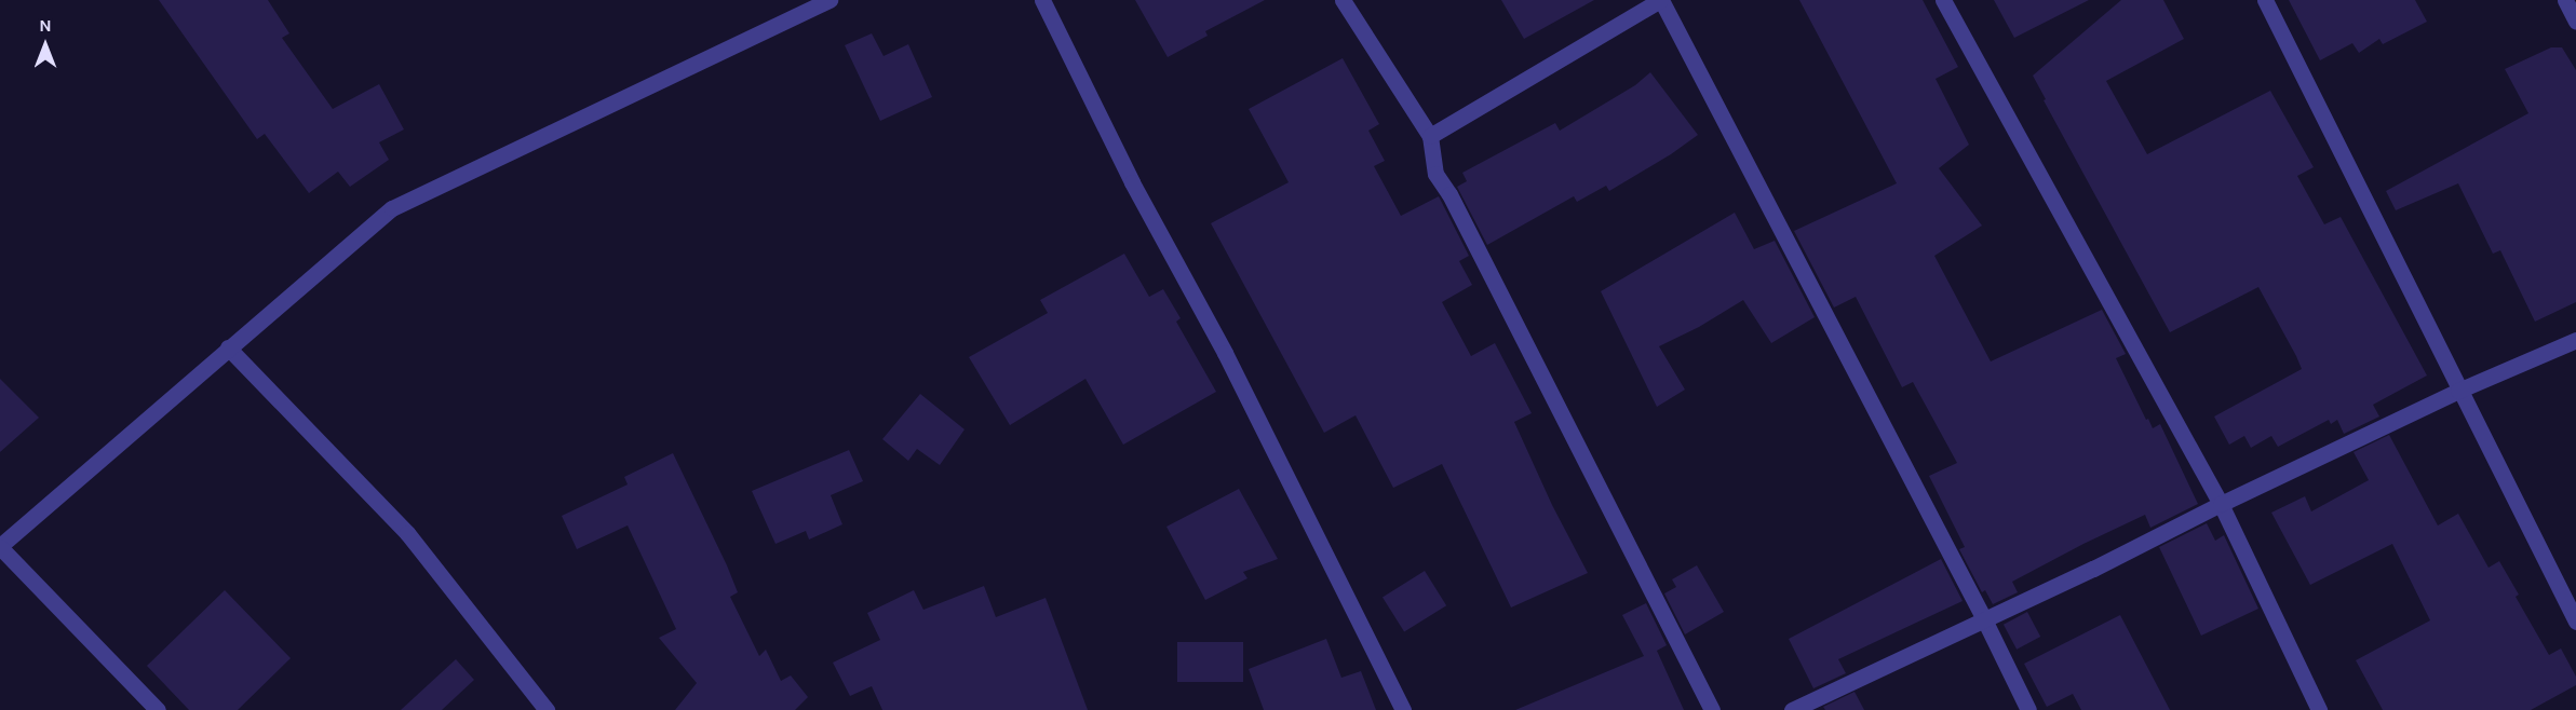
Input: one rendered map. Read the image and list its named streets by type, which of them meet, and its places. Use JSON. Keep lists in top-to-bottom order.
{
  "north": "top"
}
